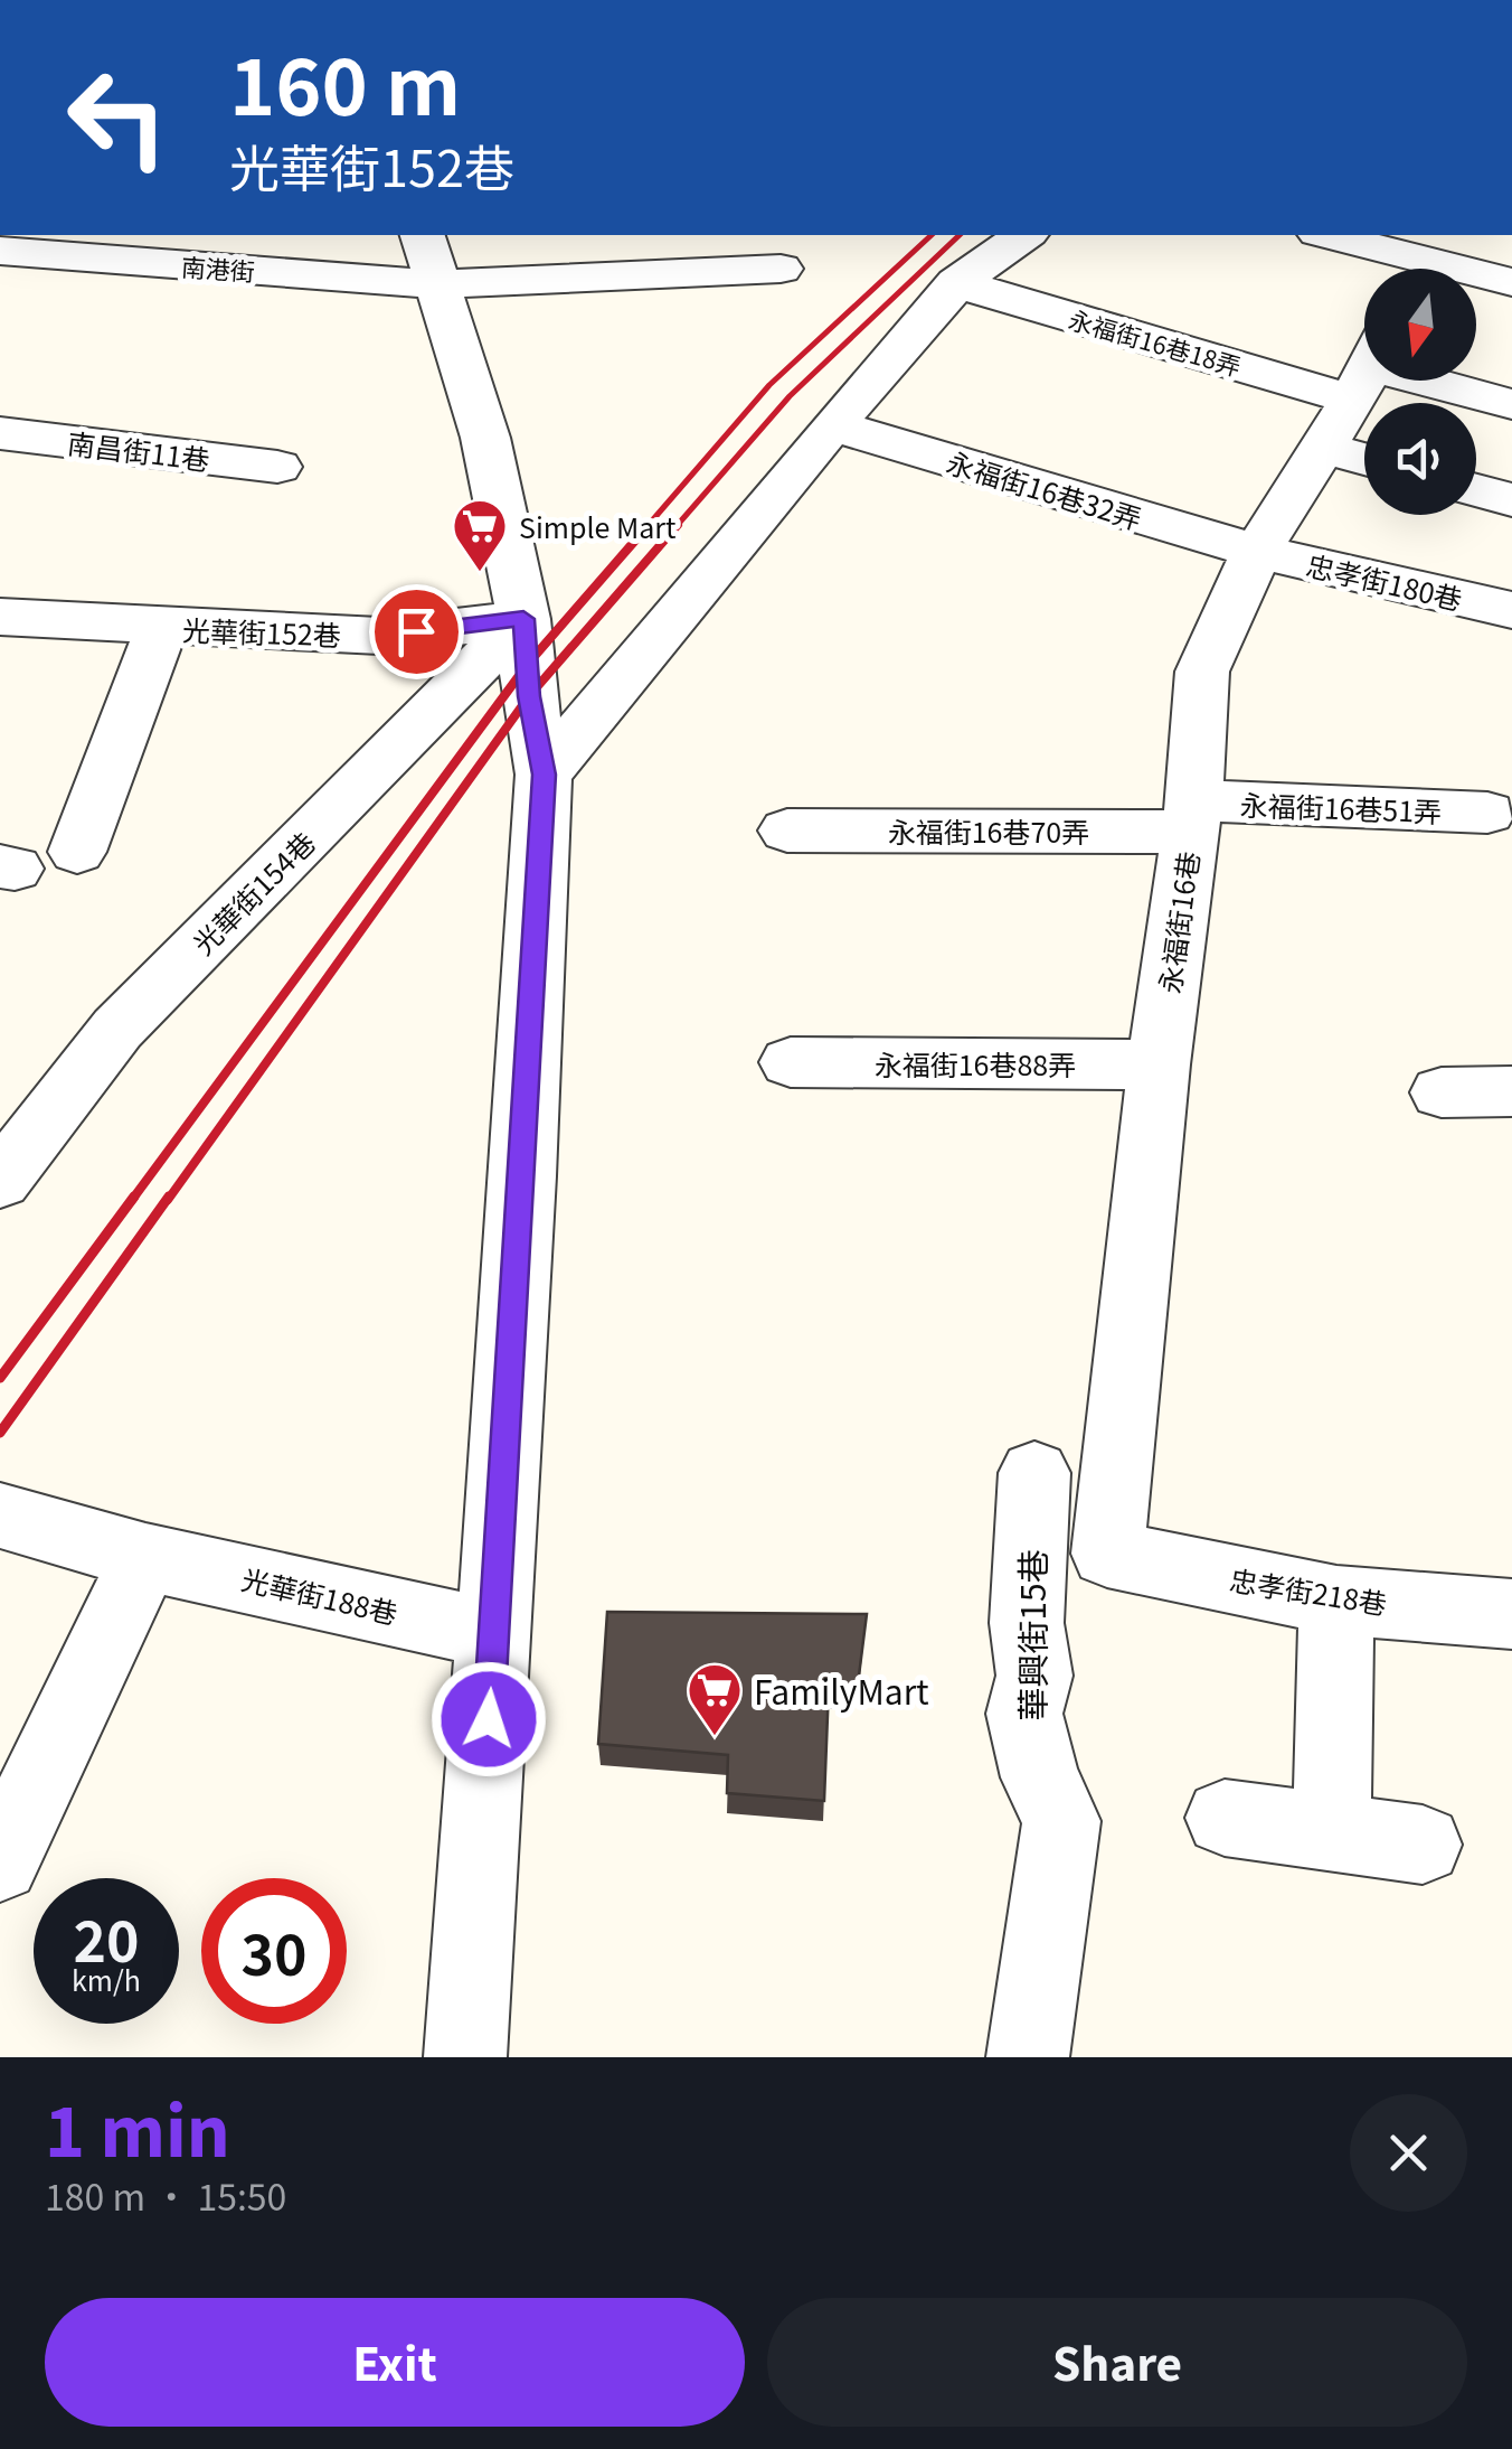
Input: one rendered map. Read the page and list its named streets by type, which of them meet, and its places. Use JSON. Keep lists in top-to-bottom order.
{
  "streets": {
    "street": [
      "南港街",
      "永福街16巷18弄",
      "南昌街11巷",
      "永福街16巷32弄",
      "忠孝街180巷",
      "光華街152巷",
      "永福街16巷51弄",
      "永福街16巷70弄",
      "光華街154巷",
      "永福街16巷",
      "永福街16巷88弄",
      "忠孝街218巷",
      "光華街188巷",
      "華興街15巷"
    ]
  },
  "crossings": [
    ["永福街16巷18弄", "永福街16巷"],
    ["永福街16巷32弄", "忠孝街180巷"],
    ["永福街16巷32弄", "永福街16巷"],
    ["忠孝街180巷", "永福街16巷"],
    ["光華街152巷", "光華街154巷"],
    ["永福街16巷51弄", "永福街16巷70弄"],
    ["永福街16巷51弄", "永福街16巷"],
    ["永福街16巷70弄", "永福街16巷"],
    ["永福街16巷", "永福街16巷88弄"],
    ["永福街16巷", "忠孝街218巷"]
  ],
  "places": {
    "supermarket": ["Simple Mart", "FamilyMart"]
  },
  "north": "bottom",
  "page": {
    "turn": ["160 m", "光華街152巷"],
    "speed": "20 km/h",
    "limit": "30",
    "heading": ["1 min", "180 m · 15:50"],
    "buttons": ["Exit", "Share"]
  }
}
